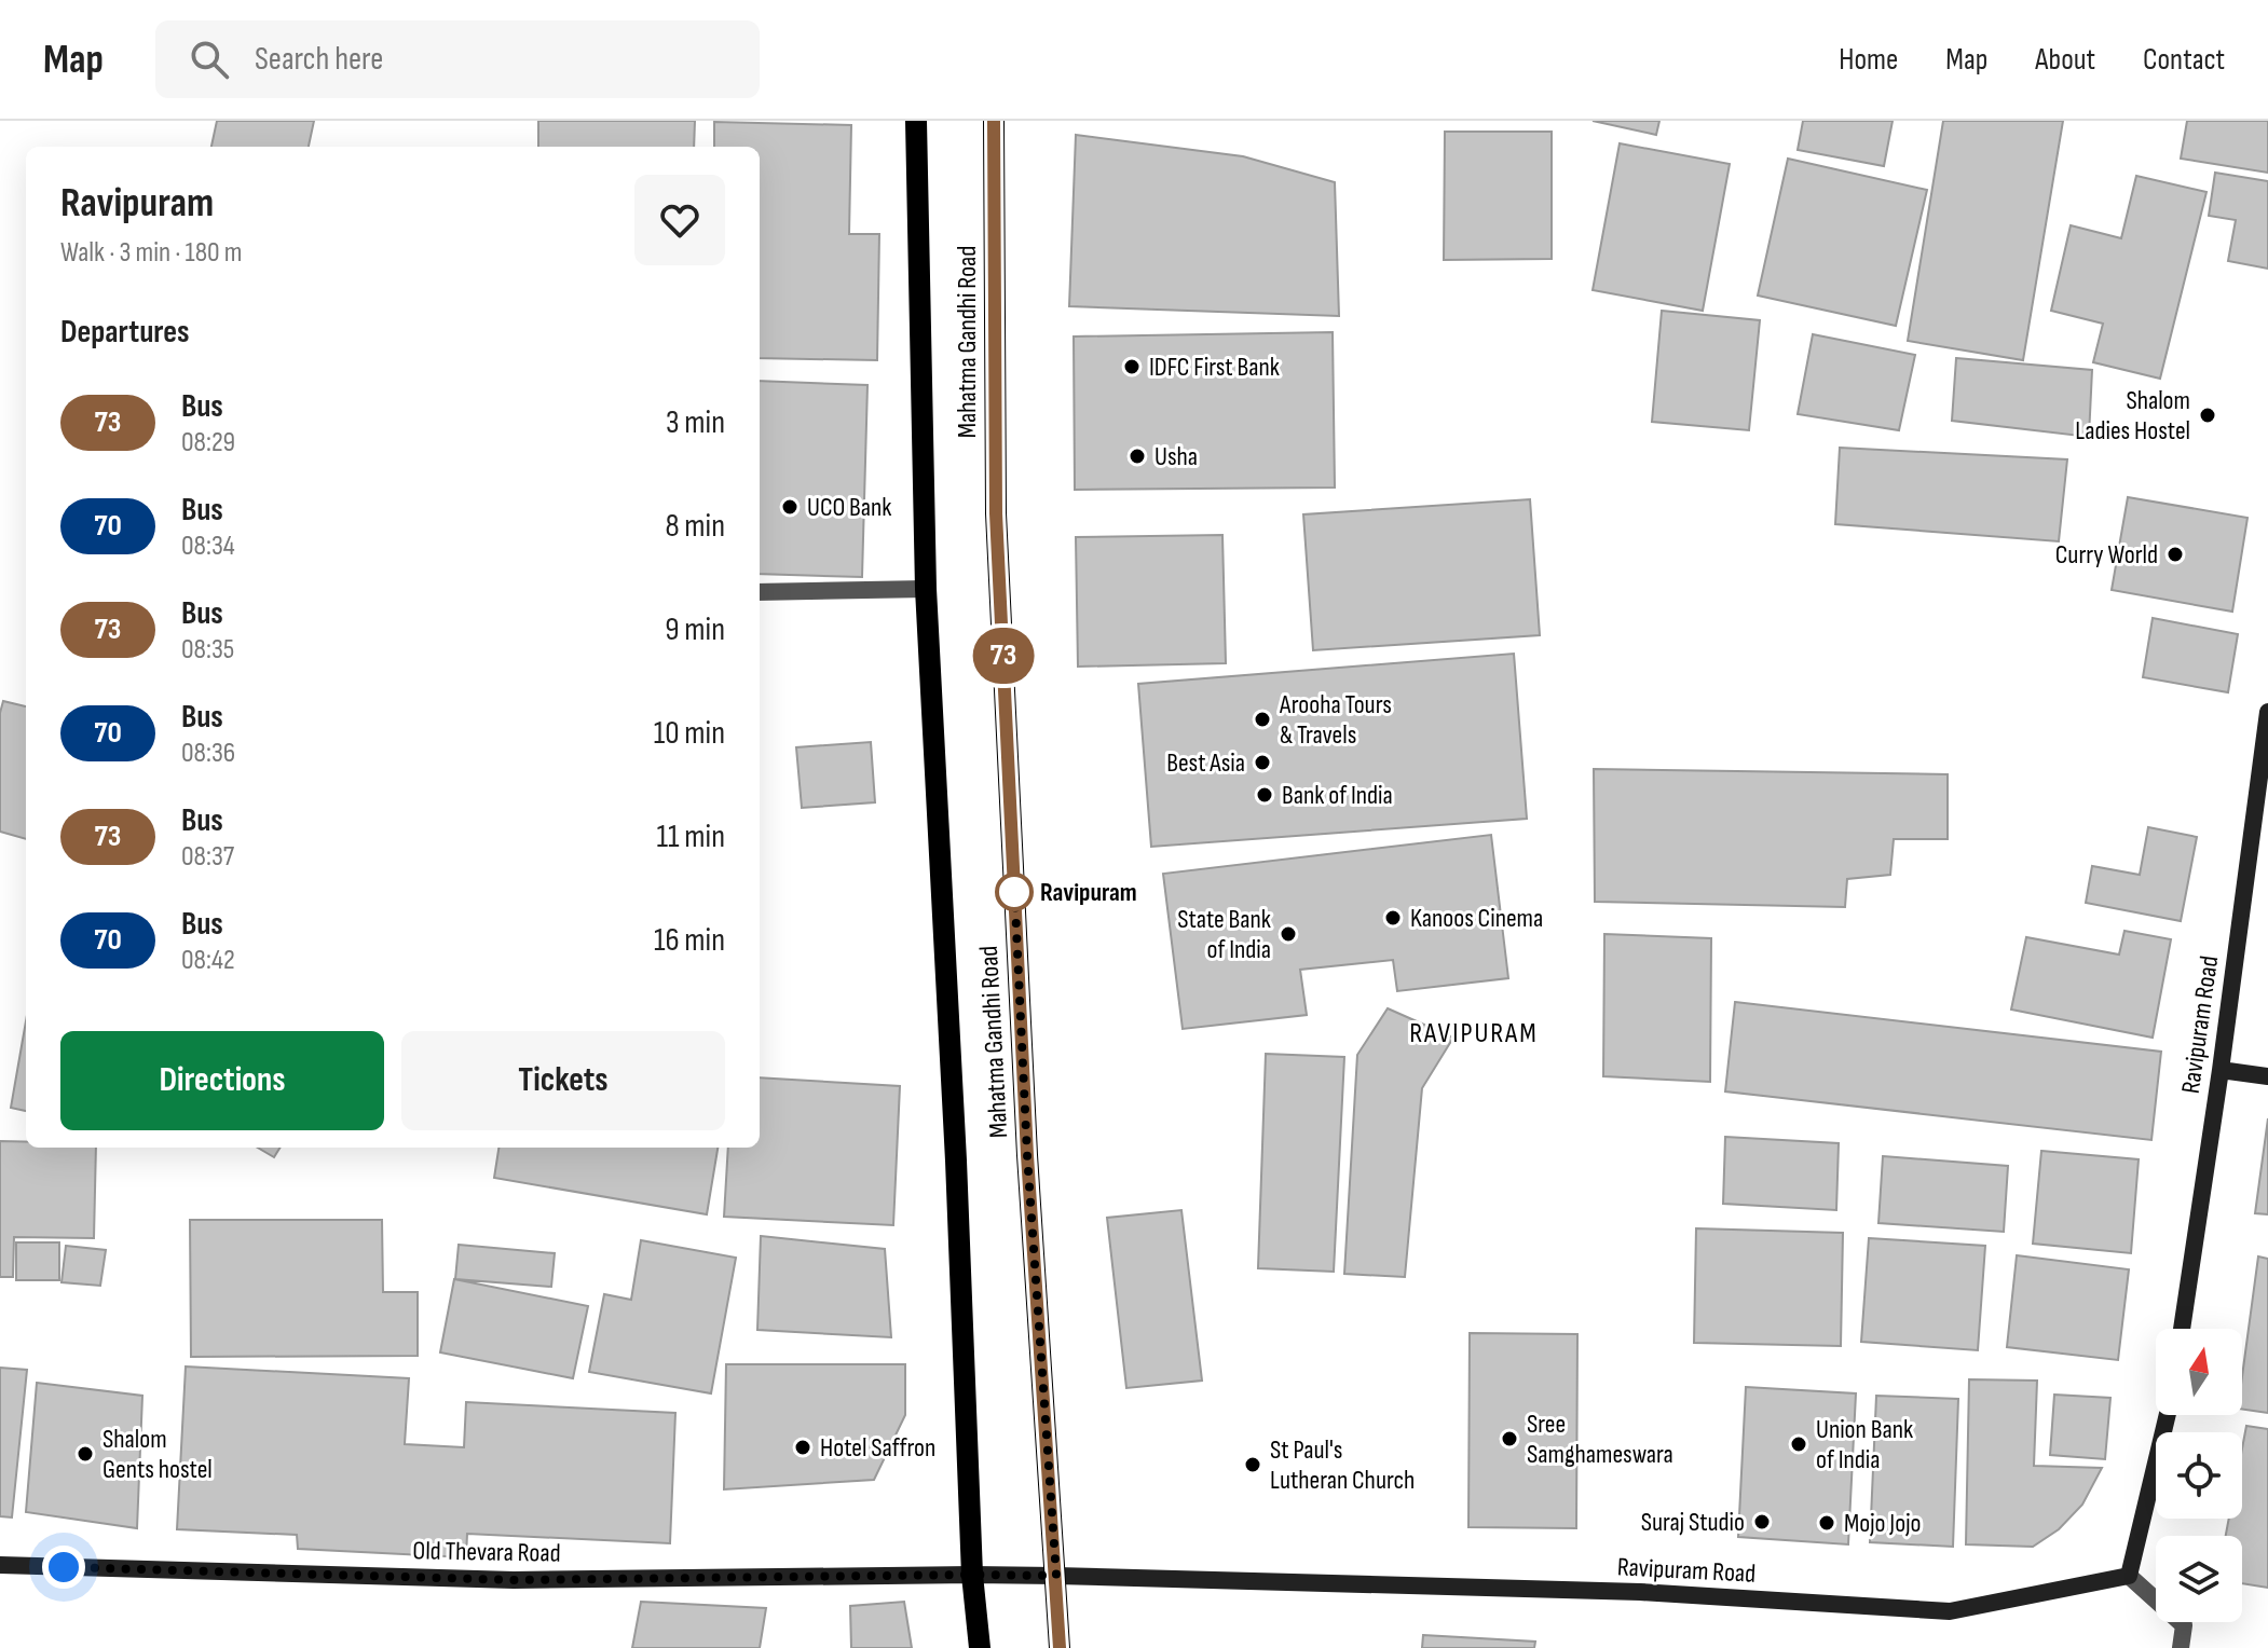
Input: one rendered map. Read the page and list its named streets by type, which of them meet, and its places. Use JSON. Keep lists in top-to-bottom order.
{
  "streets": {
    "main road": ["Mahatma Gandhi Road", "Ravipuram Road", "Old Thevara Road"]
  },
  "crossings": [
    ["Mahatma Gandhi Road", "Ravipuram Road"],
    ["Mahatma Gandhi Road", "Old Thevara Road"],
    ["Ravipuram Road", "Old Thevara Road"]
  ],
  "districts": ["RAVIPURAM"],
  "places": [
    "IDFC First Bank",
    "Shalom Ladies Hostel",
    "Usha",
    "UCO Bank",
    "Curry World",
    "Arooha Tours & Travels",
    "Best Asia",
    "Bank of India",
    "Ravipuram",
    "Kanoos Cinema",
    "State Bank of India",
    "Sree Samghameswara",
    "Union Bank of India",
    "Hotel Saffron",
    "Shalom Gents hostel",
    "St Paul's Lutheran Church",
    "Suraj Studio",
    "Mojo Jojo"
  ],
  "lines": ["bus line 73"],
  "north": "top",
  "page": {
    "header": "Map",
    "search": "Search here",
    "nav": [
      "Home",
      "Map",
      "About",
      "Contact"
    ],
    "on_map": "73",
    "heading": [
      ["Ravipuram", "Walk · 3 min · 180 m"],
      "Departures"
    ],
    "list": [
      {
        "mark": "73",
        "name": "Bus",
        "note": "08:29",
        "value": "3 min"
      },
      {
        "mark": "70",
        "name": "Bus",
        "note": "08:34",
        "value": "8 min"
      },
      {
        "mark": "73",
        "name": "Bus",
        "note": "08:35",
        "value": "9 min"
      },
      {
        "mark": "70",
        "name": "Bus",
        "note": "08:36",
        "value": "10 min"
      },
      {
        "mark": "73",
        "name": "Bus",
        "note": "08:37",
        "value": "11 min"
      },
      {
        "mark": "70",
        "name": "Bus",
        "note": "08:42",
        "value": "16 min"
      }
    ],
    "buttons": ["Directions", "Tickets"]
  }
}
